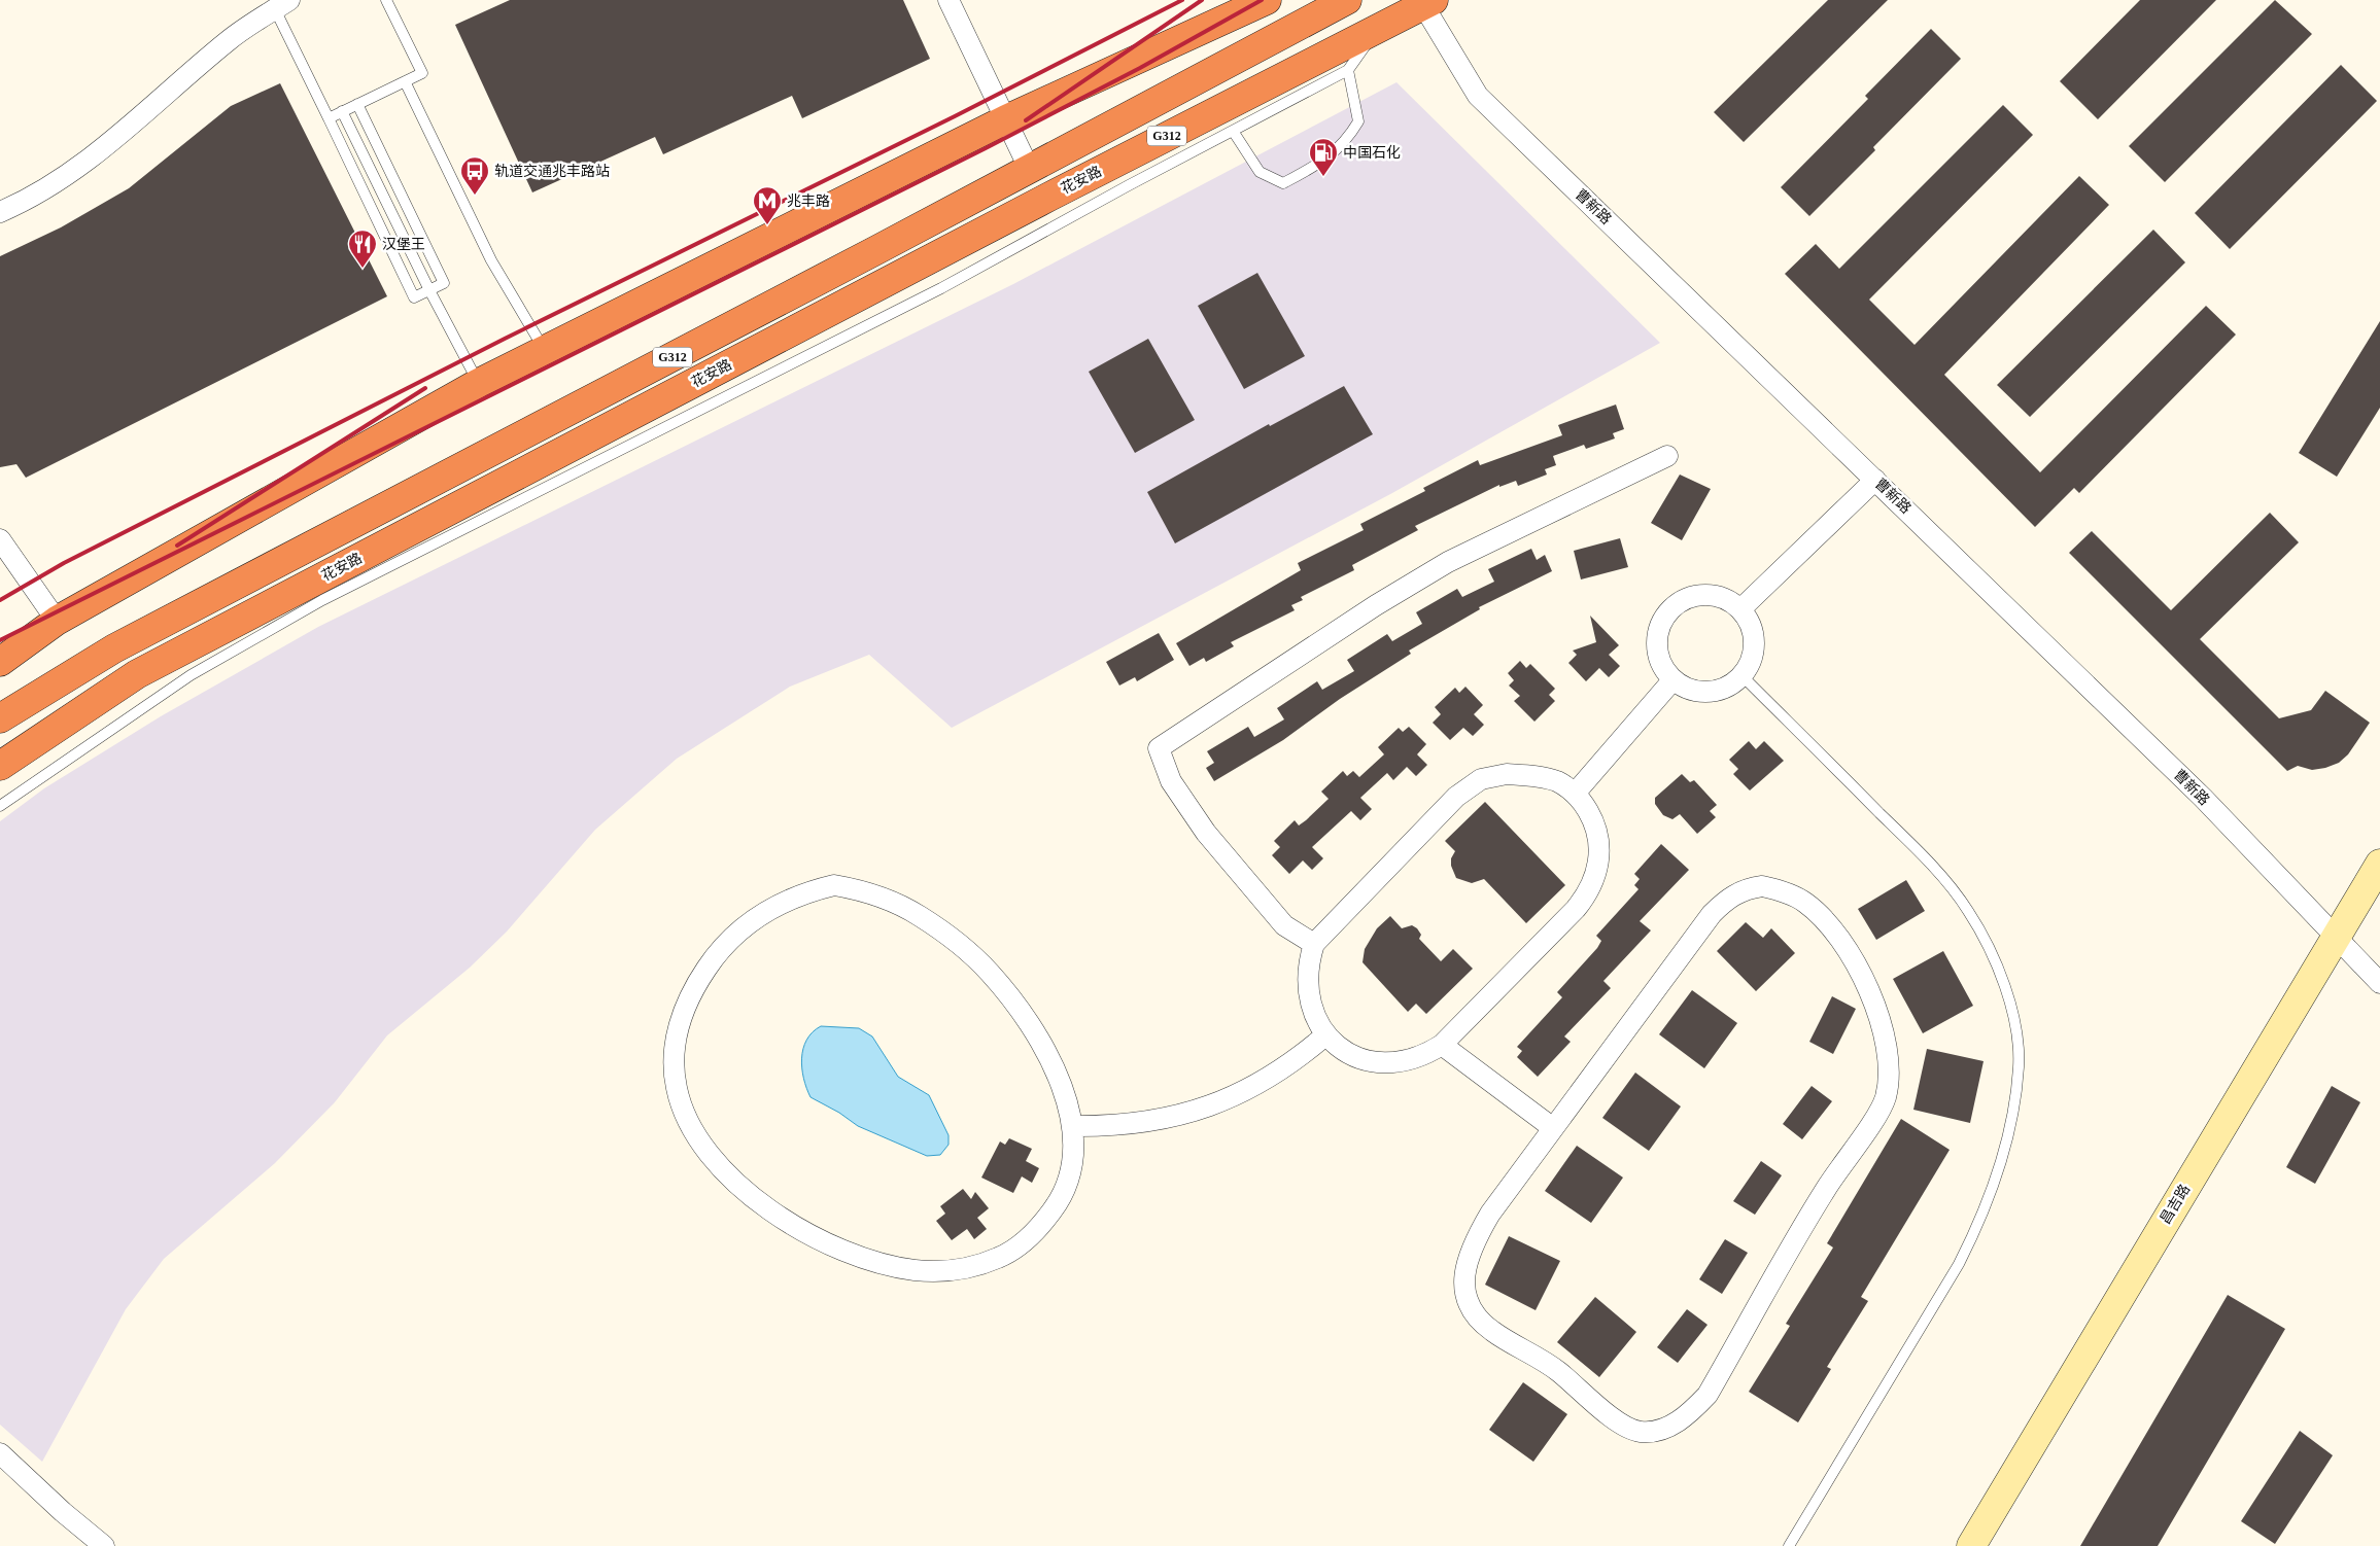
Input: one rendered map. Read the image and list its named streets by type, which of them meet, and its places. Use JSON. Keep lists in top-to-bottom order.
{
  "streets": {
    "highway": ["G312", "花安路"],
    "street": ["曹新路", "昌吉路"]
  },
  "crossings": [
    ["花安路", "曹新路"],
    ["曹新路", "昌吉路"]
  ],
  "places": {
    "fuel station": ["中国石化"],
    "bus stop": ["轨道交通兆丰路站"],
    "metro station": ["兆丰路"],
    "restaurant": ["汉堡王"]
  }
}
